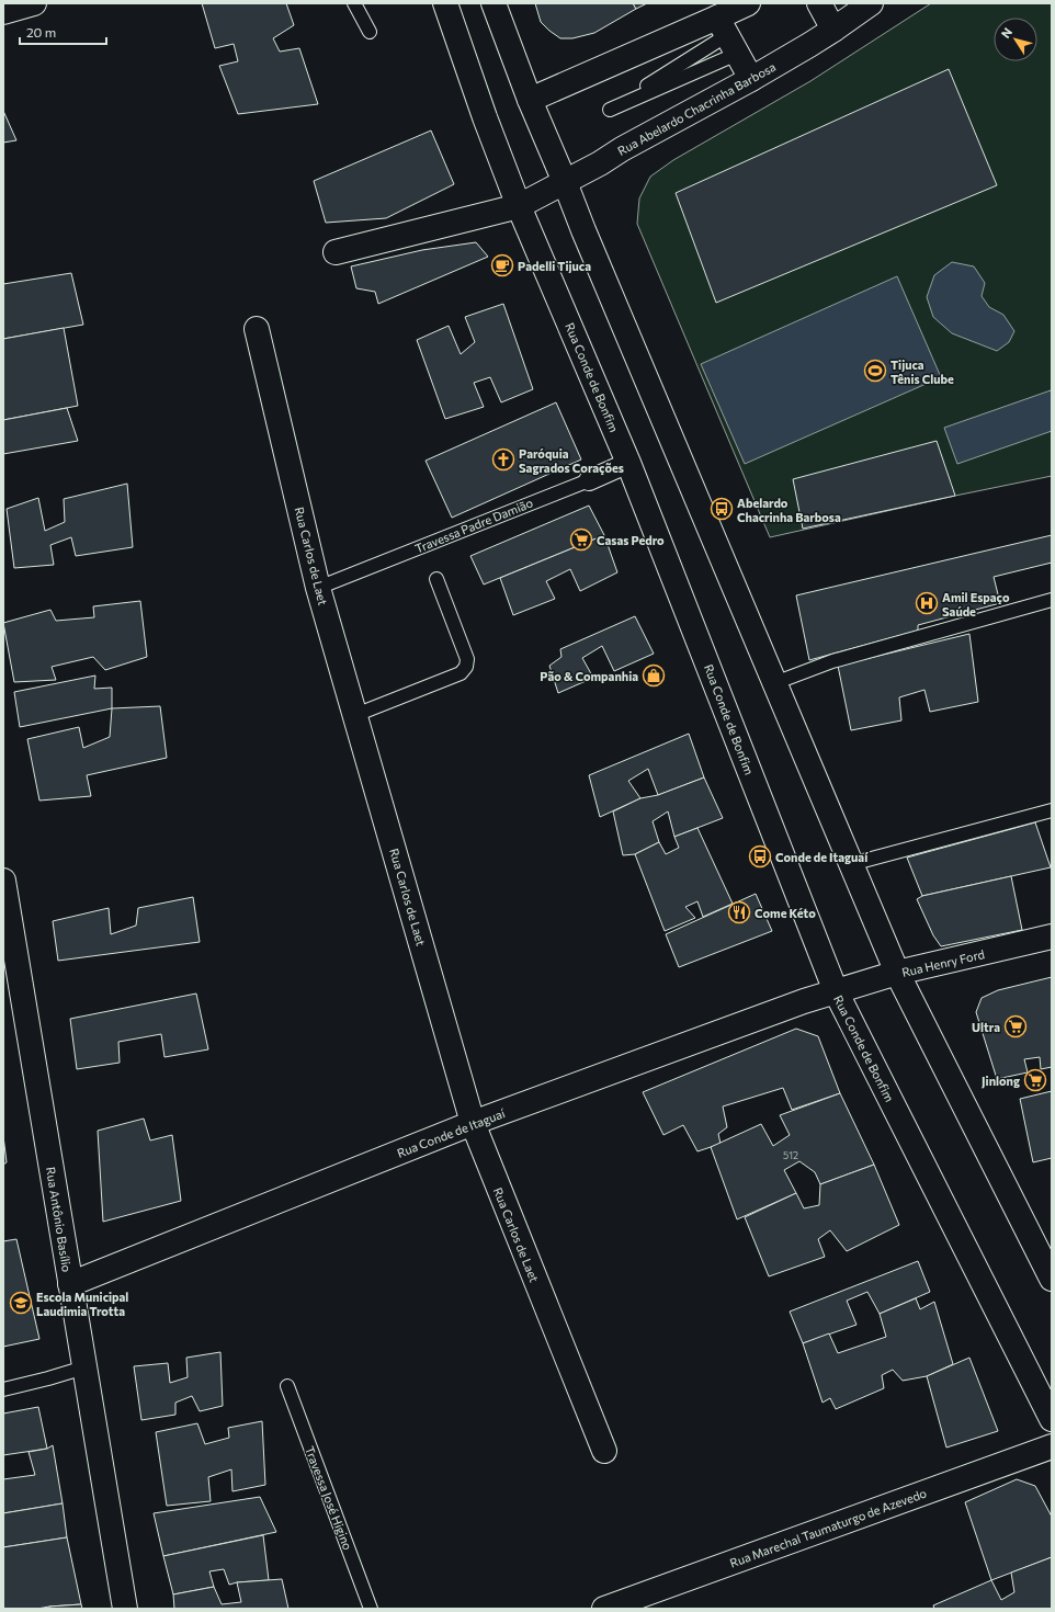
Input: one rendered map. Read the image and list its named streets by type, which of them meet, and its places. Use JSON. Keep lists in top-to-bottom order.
{
  "streets": {
    "street": [
      "Rua Abelardo Chacrinha Barbosa",
      "Rua Conde de Bonfim",
      "Travessa Padre Damião",
      "Rua Carlos de Laet",
      "Rua Henry Ford",
      "Rua Conde de Itaguaí",
      "Rua Antônio Basílio",
      "Rua Marechal Taumaturgo de Azevedo"
    ],
    "lane": ["Travessa José Higino"]
  },
  "crossings": [
    ["Rua Abelardo Chacrinha Barbosa", "Rua Conde de Bonfim"],
    ["Rua Conde de Bonfim", "Travessa Padre Damião"],
    ["Rua Conde de Bonfim", "Rua Henry Ford"],
    ["Rua Conde de Bonfim", "Rua Conde de Itaguaí"],
    ["Travessa Padre Damião", "Rua Carlos de Laet"],
    ["Rua Carlos de Laet", "Rua Conde de Itaguaí"],
    ["Rua Henry Ford", "Rua Conde de Itaguaí"],
    ["Rua Conde de Itaguaí", "Rua Antônio Basílio"]
  ],
  "places": {
    "cafe": ["Padelli Tijuca"],
    "sports": ["Tijuca Tênis Clube"],
    "church": ["Paróquia Sagrados Corações"],
    "bus stop": ["Abelardo Chacrinha Barbosa", "Conde de Itaguaí"],
    "supermarket": ["Casas Pedro", "Ultra", "Jinlong"],
    "hospital": ["Amil Espaço Saúde"],
    "shop": ["Pão & Companhia"],
    "restaurant": ["Come Kéto"],
    "school or university": ["Escola Municipal Laudimia Trotta"]
  },
  "house_numbers": ["512"],
  "scale_bar": "20 m",
  "north": "top left"
}
